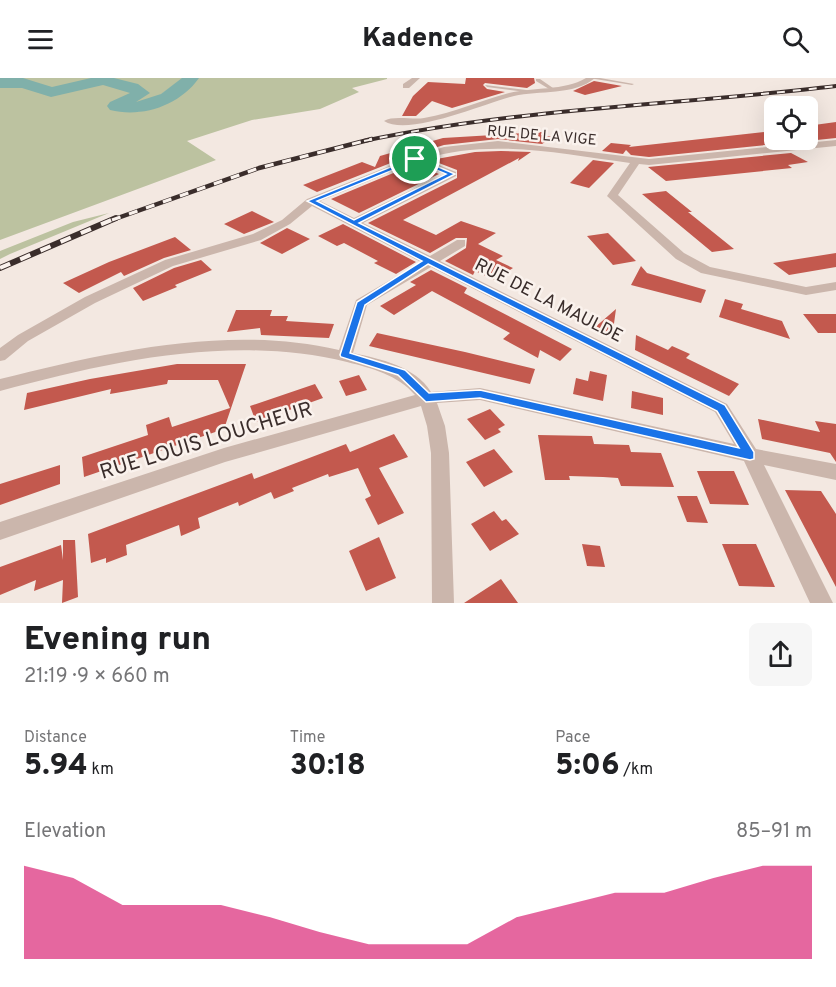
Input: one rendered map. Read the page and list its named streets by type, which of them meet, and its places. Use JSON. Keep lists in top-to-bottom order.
{
  "streets": {
    "street": ["RUE DE LA VIGE", "RUE DE LA MAULDE", "RUE LOUIS LOUCHEUR"]
  },
  "crossings": [
    ["RUE DE LA VIGE", "RUE DE LA MAULDE"],
    ["RUE DE LA MAULDE", "RUE LOUIS LOUCHEUR"]
  ],
  "page": {
    "header": "Kadence",
    "heading": ["Evening run", "21:19 · 9 × 660 m"],
    "stats": [
      ["Distance", "5.94 km"],
      ["Time", "30:18"],
      ["Pace", "5:06 /km"]
    ],
    "chart": ["Elevation", "85–91 m"]
  }
}
